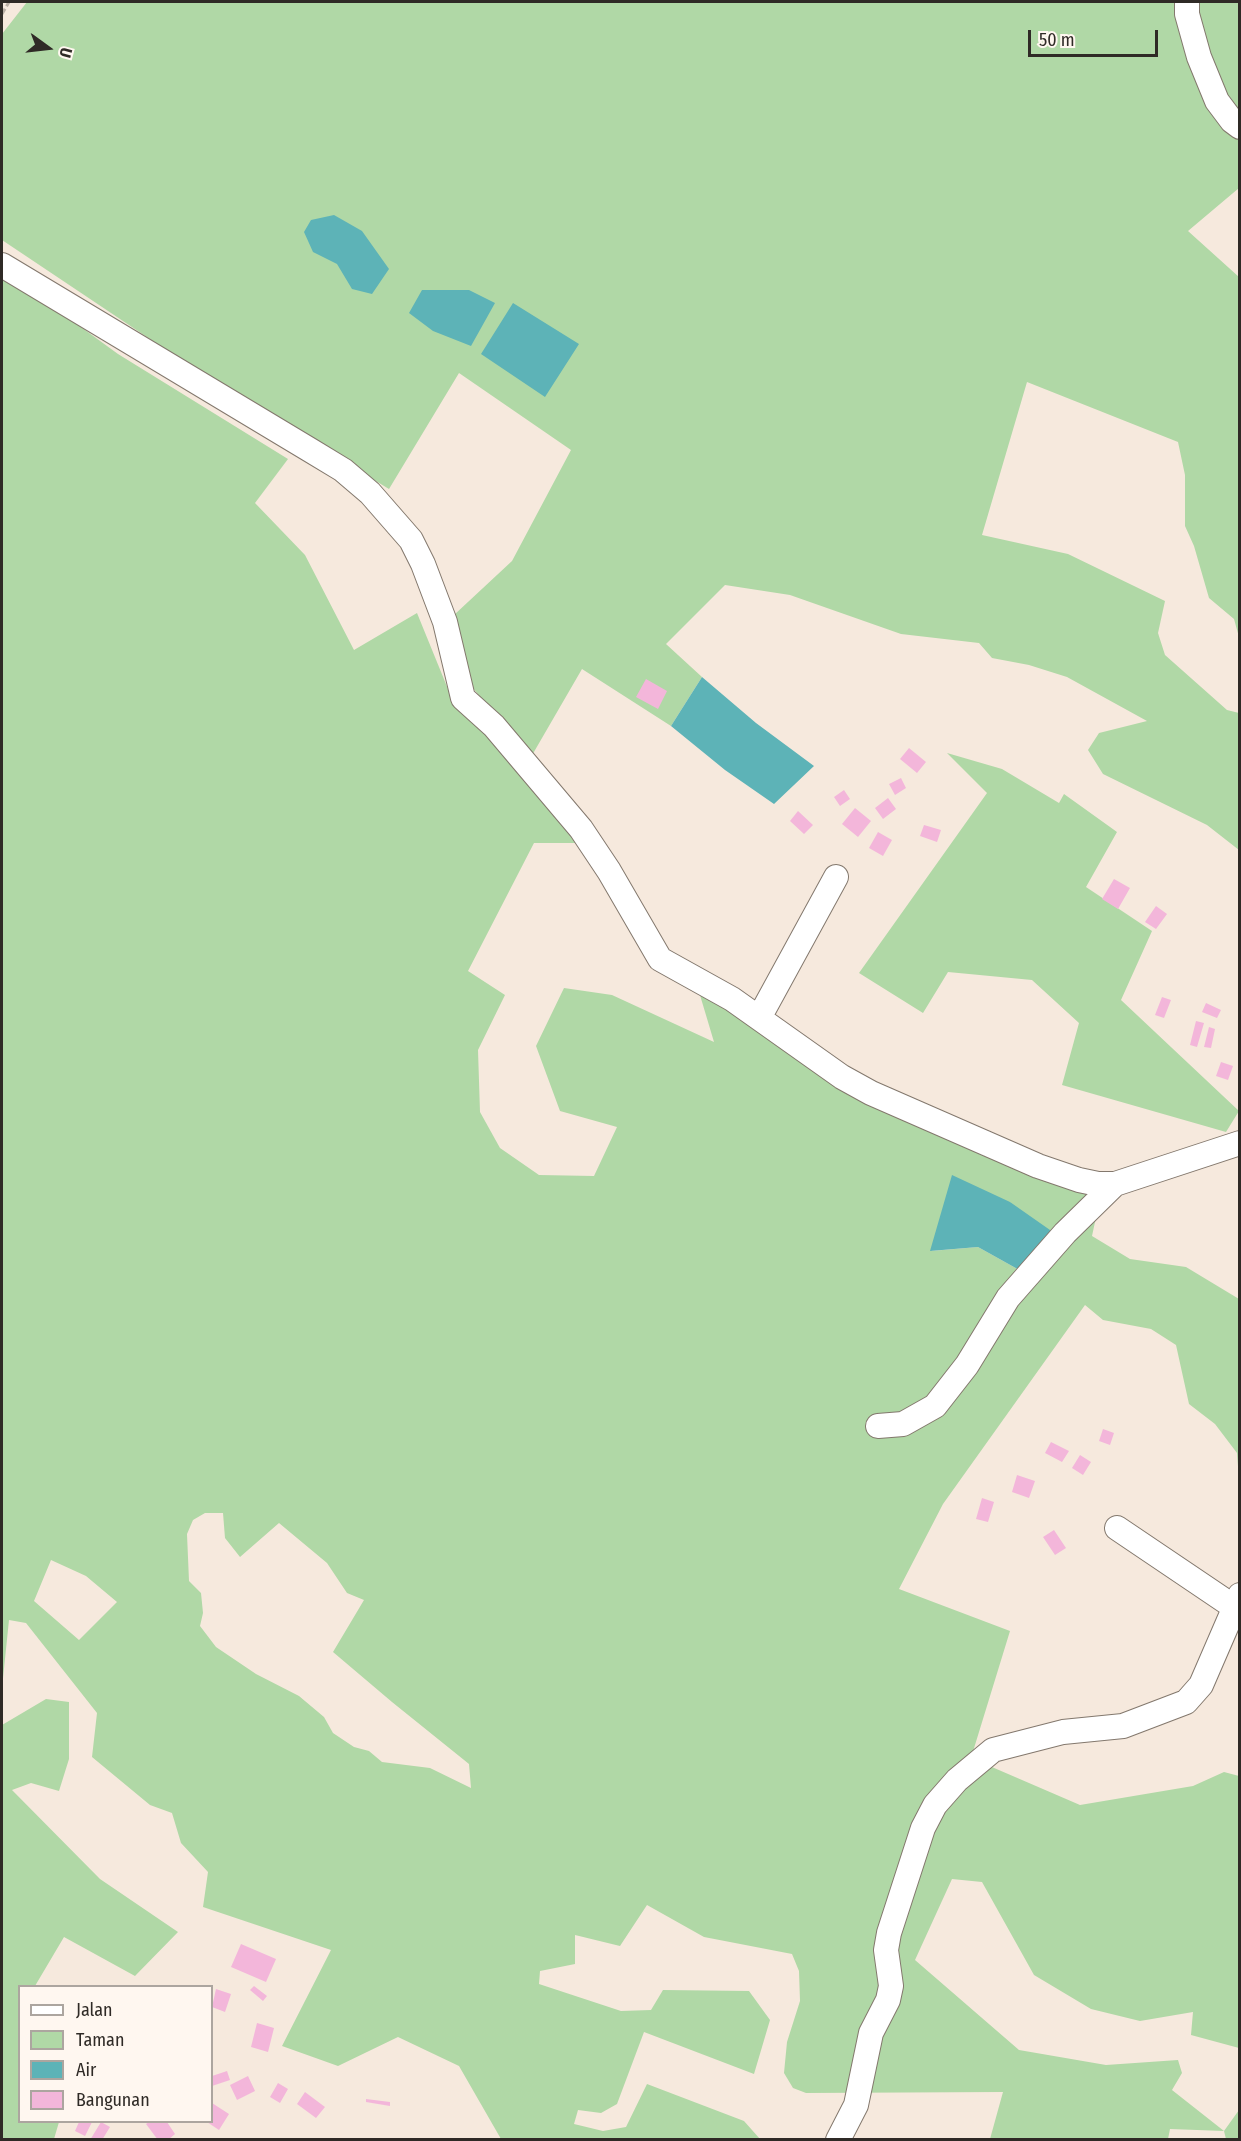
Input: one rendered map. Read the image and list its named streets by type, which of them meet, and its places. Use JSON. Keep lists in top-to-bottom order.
{
  "legend": [
    "Jalan",
    "Taman",
    "Air",
    "Bangunan"
  ],
  "scale_bar": "50 m",
  "north": "right"
}
